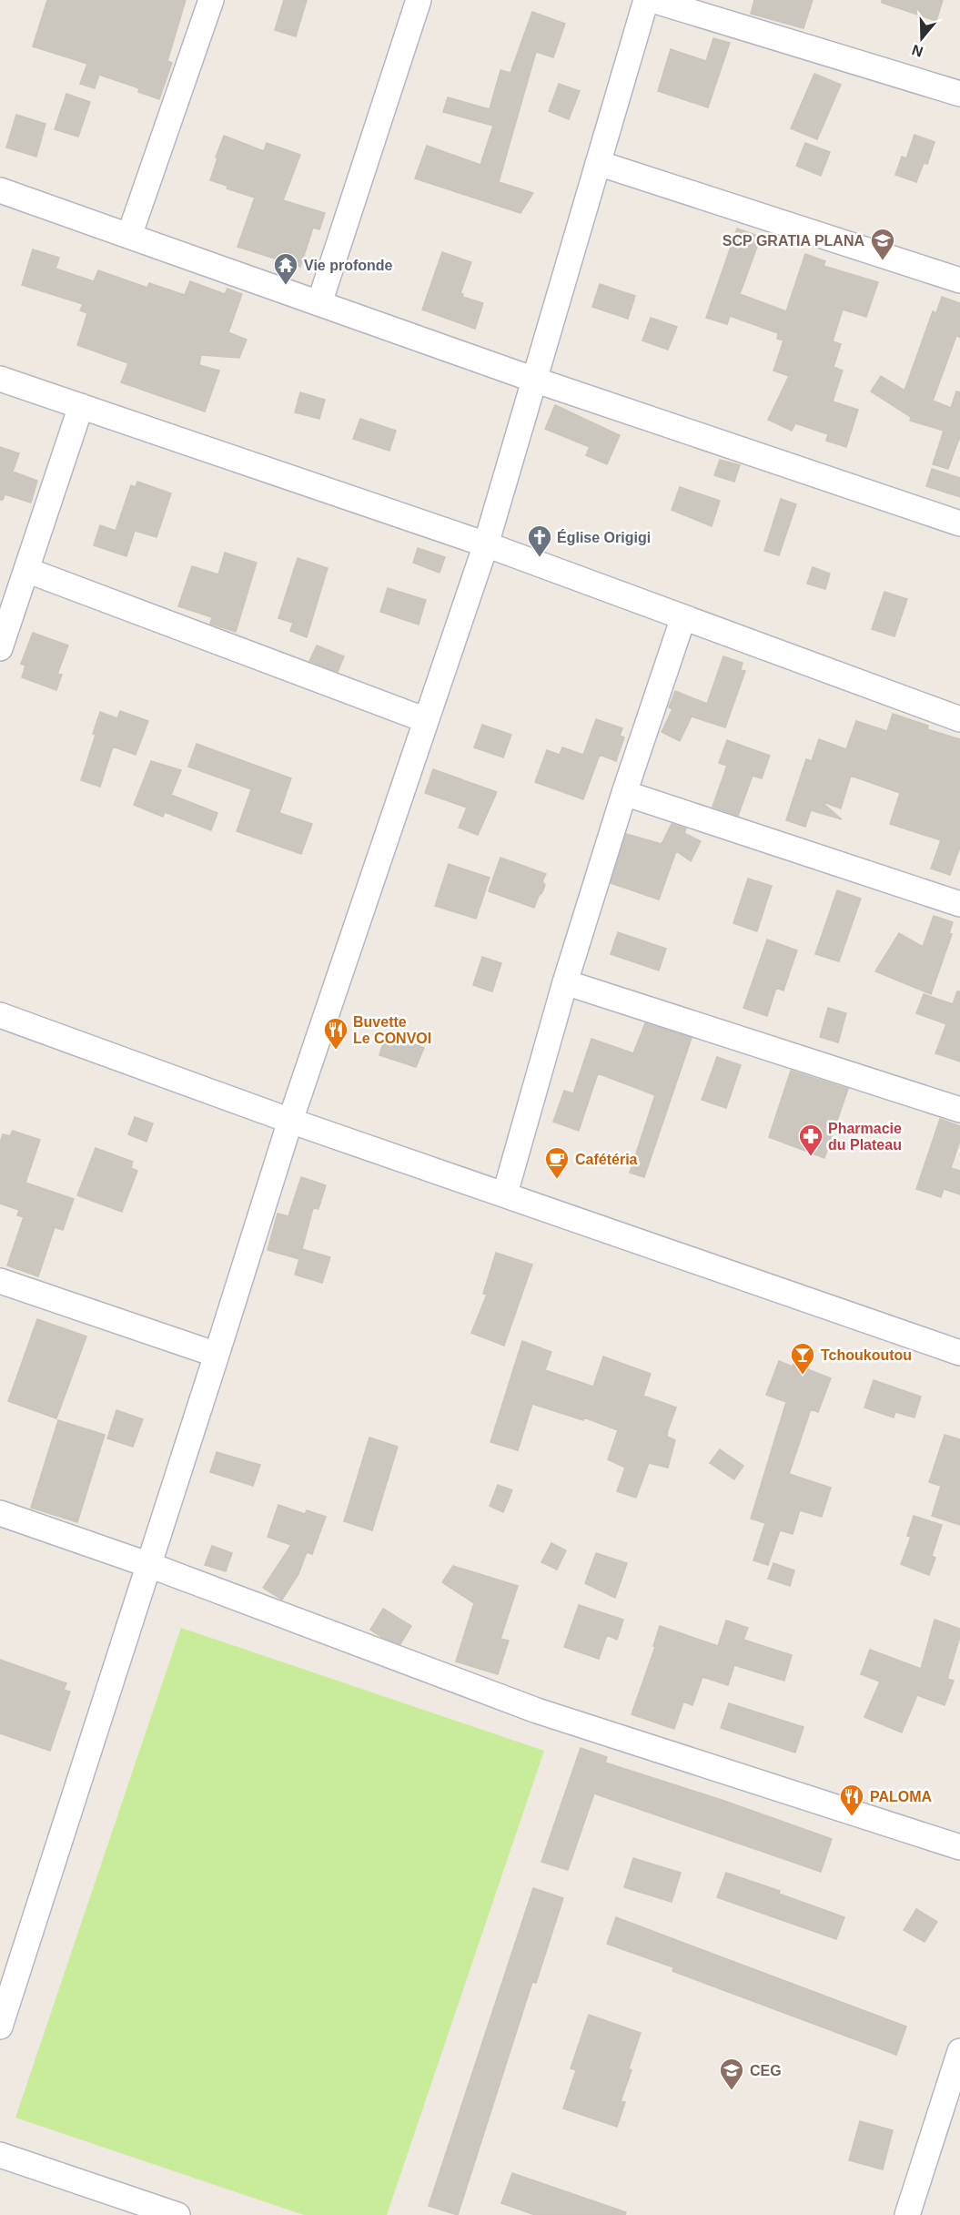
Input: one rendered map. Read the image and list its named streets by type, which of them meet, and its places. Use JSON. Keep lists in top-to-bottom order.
{
  "places": {
    "school or university": ["SCP GRATIA PLANA", "CEG"],
    "temple": ["Vie profonde"],
    "church": ["Église Origigi"],
    "restaurant": ["Buvette Le CONVOI", "PALOMA"],
    "pharmacy": ["Pharmacie du Plateau"],
    "cafe": ["Cafétéria"],
    "bar": ["Tchoukoutou"]
  },
  "north": "bottom"
}
